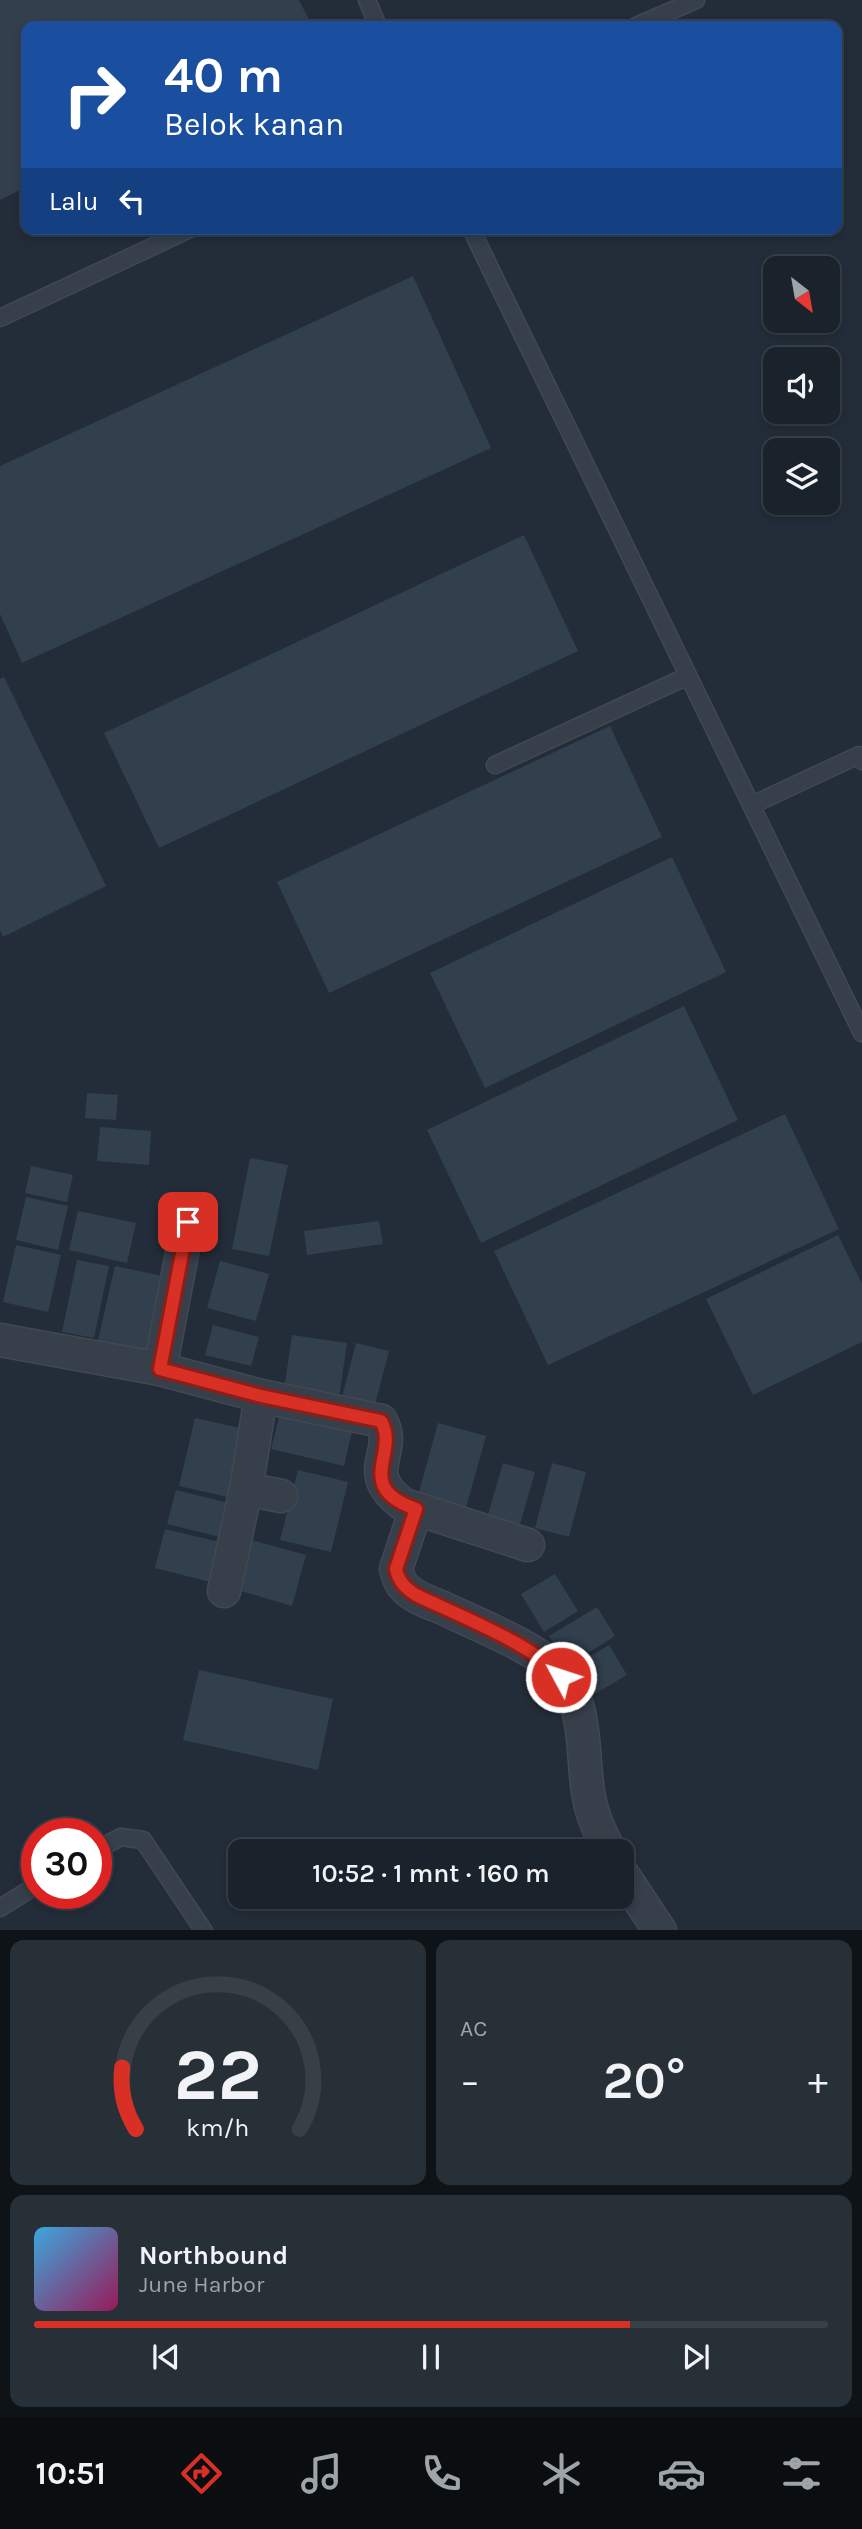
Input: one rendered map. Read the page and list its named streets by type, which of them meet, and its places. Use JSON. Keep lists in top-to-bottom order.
{
  "north": "bottom right",
  "page": {
    "turn": ["40 m", "Belok kanan"],
    "then": "Lalu",
    "limit": "30",
    "trip": "10:52 · 1 mnt · 160 m",
    "tile": "AC",
    "heat": ["−", "20°", "+"],
    "song": ["Northbound", "June Harbor"],
    "tabs": "10:51",
    "gauge": ["22", "km/h"]
  }
}
